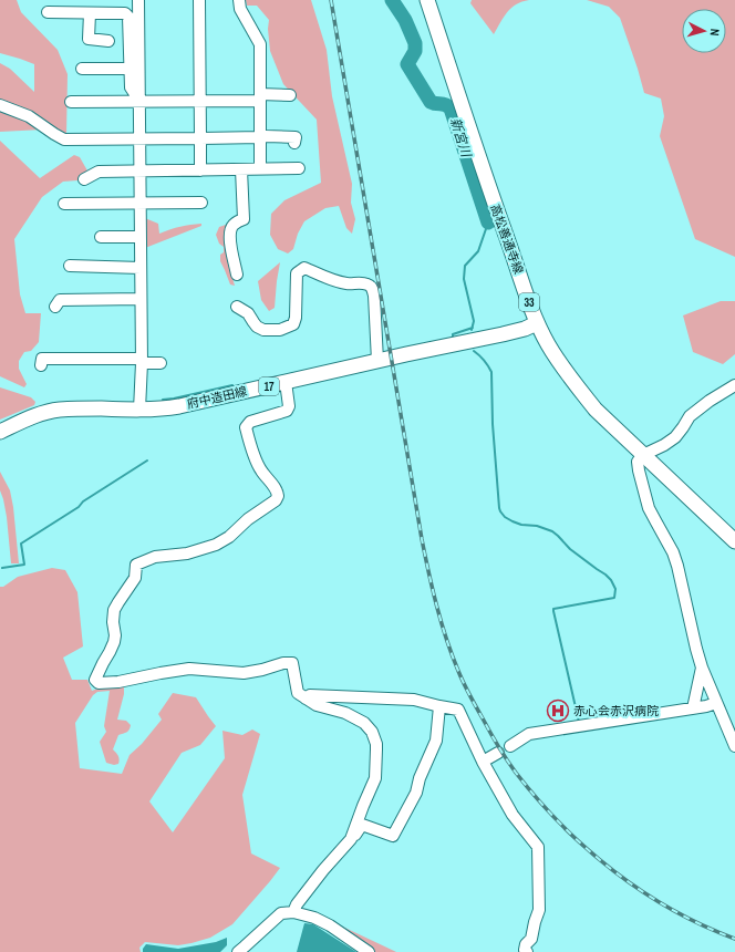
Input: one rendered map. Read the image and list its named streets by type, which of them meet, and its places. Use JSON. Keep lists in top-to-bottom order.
{
  "streets": {
    "main road": [
      "高松善通寺線",
      "33",
      "17",
      "府中造田線"
    ]
  },
  "crossings": [
    ["高松善通寺線", "府中造田線"]
  ],
  "water": ["新宮川"],
  "places": {
    "hospital": ["赤心会赤沢病院"]
  },
  "north": "right"
}
